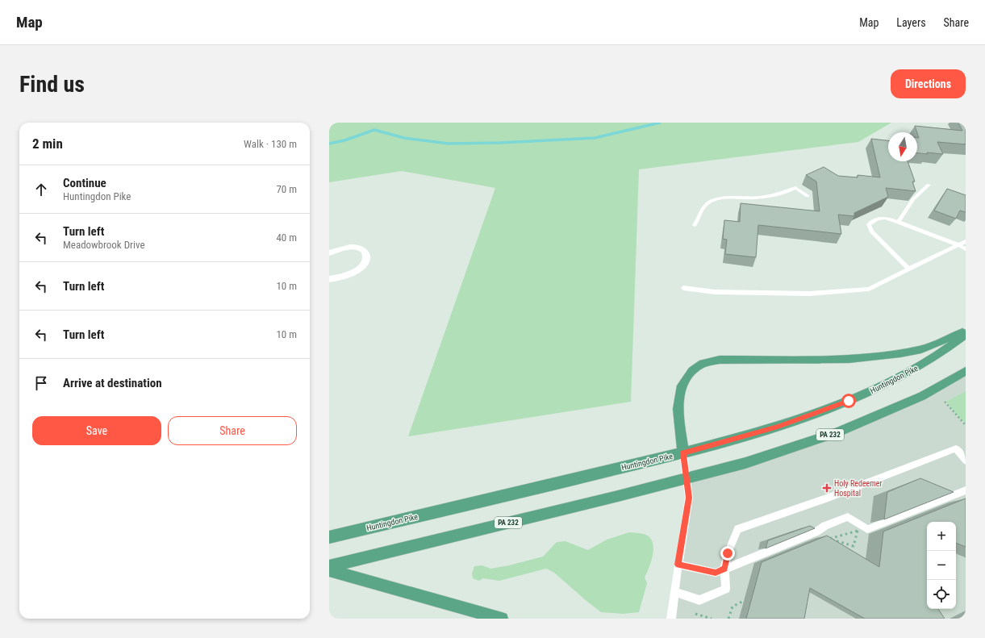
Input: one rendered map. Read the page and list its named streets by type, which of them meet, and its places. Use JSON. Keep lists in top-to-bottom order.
{
  "streets": {
    "main road": ["Huntingdon Pike", "PA 232"]
  },
  "places": {
    "health": ["Holy Redeemer Hospital"]
  },
  "north": "bottom",
  "page": {
    "header": "Map",
    "nav": ["Map", "Layers", "Share"],
    "buttons": [
      "Directions",
      ["Save", "Share"]
    ],
    "title": "Find us",
    "heading": ["2 min", "Walk · 130 m"],
    "list": [
      ["Continue", "Huntingdon Pike", "70 m"],
      ["Turn left", "Meadowbrook Drive", "40 m"],
      ["Turn left", "10 m"],
      ["Turn left", "10 m"],
      "Arrive at destination"
    ],
    "map_buttons": ["+", "−"]
  }
}
